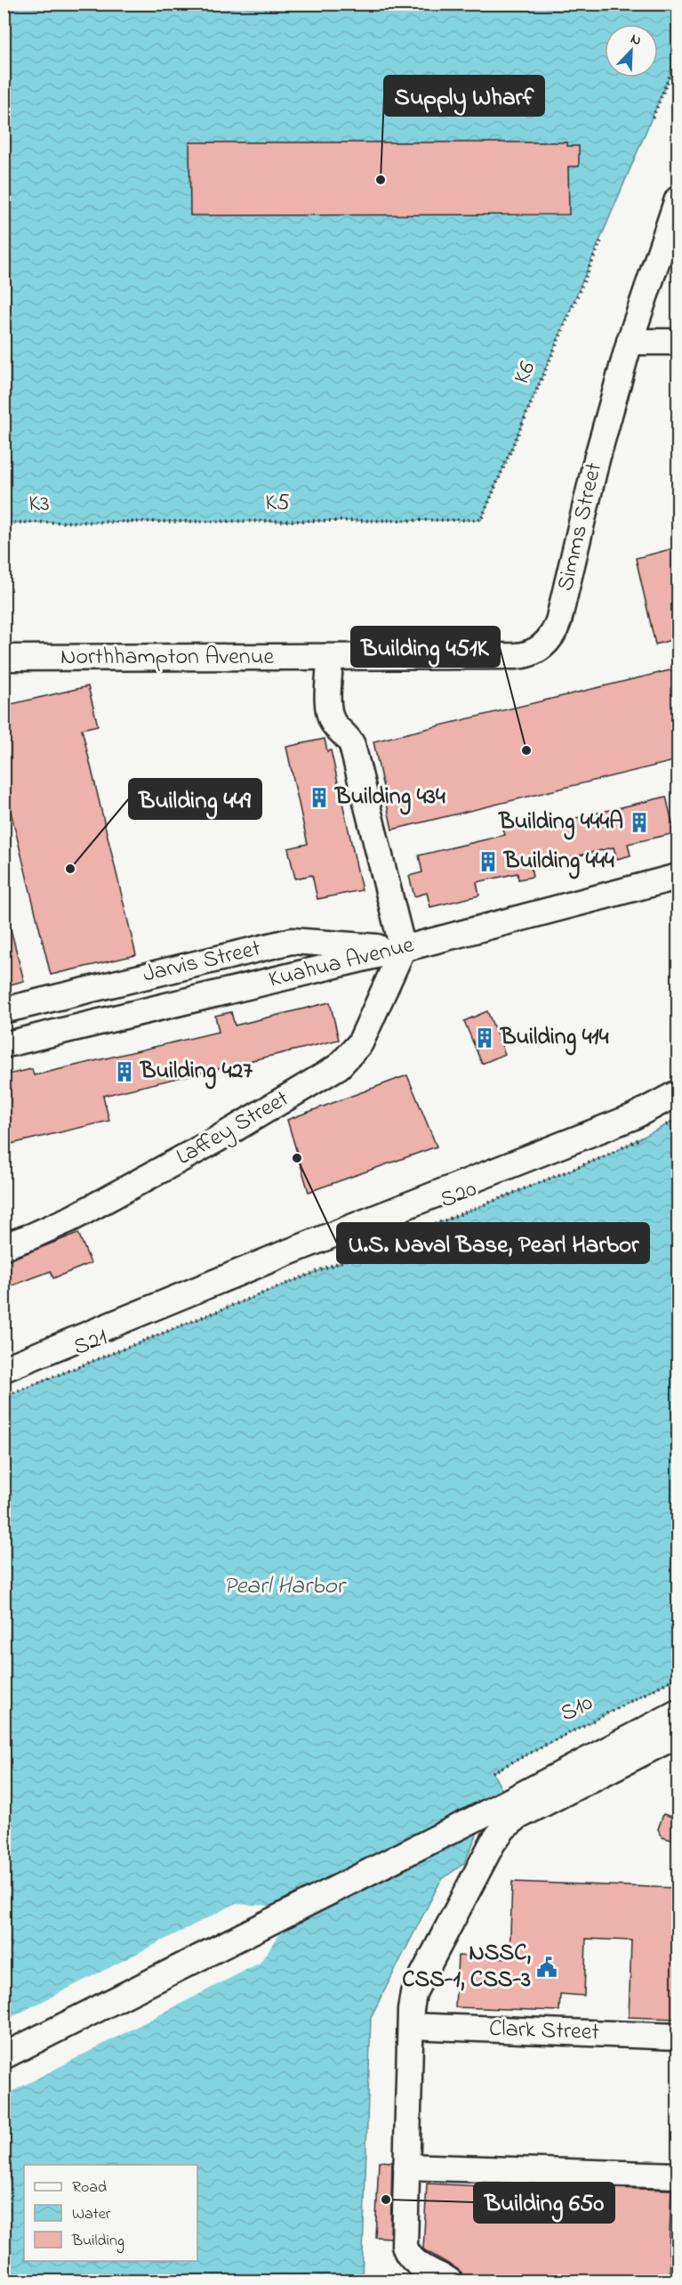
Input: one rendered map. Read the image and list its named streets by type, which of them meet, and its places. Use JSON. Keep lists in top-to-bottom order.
{
  "streets": {
    "street": [
      "Simms Street",
      "Northhampton Avenue",
      "Jarvis Street",
      "Kuahua Avenue",
      "Laffey Street",
      "Clark Street"
    ],
    "path": [
      "K6",
      "K5",
      "K3",
      "S20",
      "S21",
      "S10"
    ]
  },
  "crossings": [
    ["K6", "K5"],
    ["K5", "K3"],
    ["Simms Street", "Northhampton Avenue"],
    ["Jarvis Street", "Kuahua Avenue"],
    ["Jarvis Street", "Laffey Street"],
    ["Kuahua Avenue", "Laffey Street"],
    ["S20", "S21"]
  ],
  "water": ["Pearl Harbor"],
  "places": {
    "other": [
      "Supply Wharf",
      "Building 451K",
      "Building 449",
      "U.S. Naval Base, Pearl Harbor",
      "Building 650"
    ],
    "building": [
      "Building 434",
      "Building 444A",
      "Building 444",
      "Building 414",
      "Building 427"
    ],
    "public building": ["NSSC, CSS-1, CSS-3"]
  },
  "legend": ["Road", "Water", "Building"],
  "north": "top right"
}
